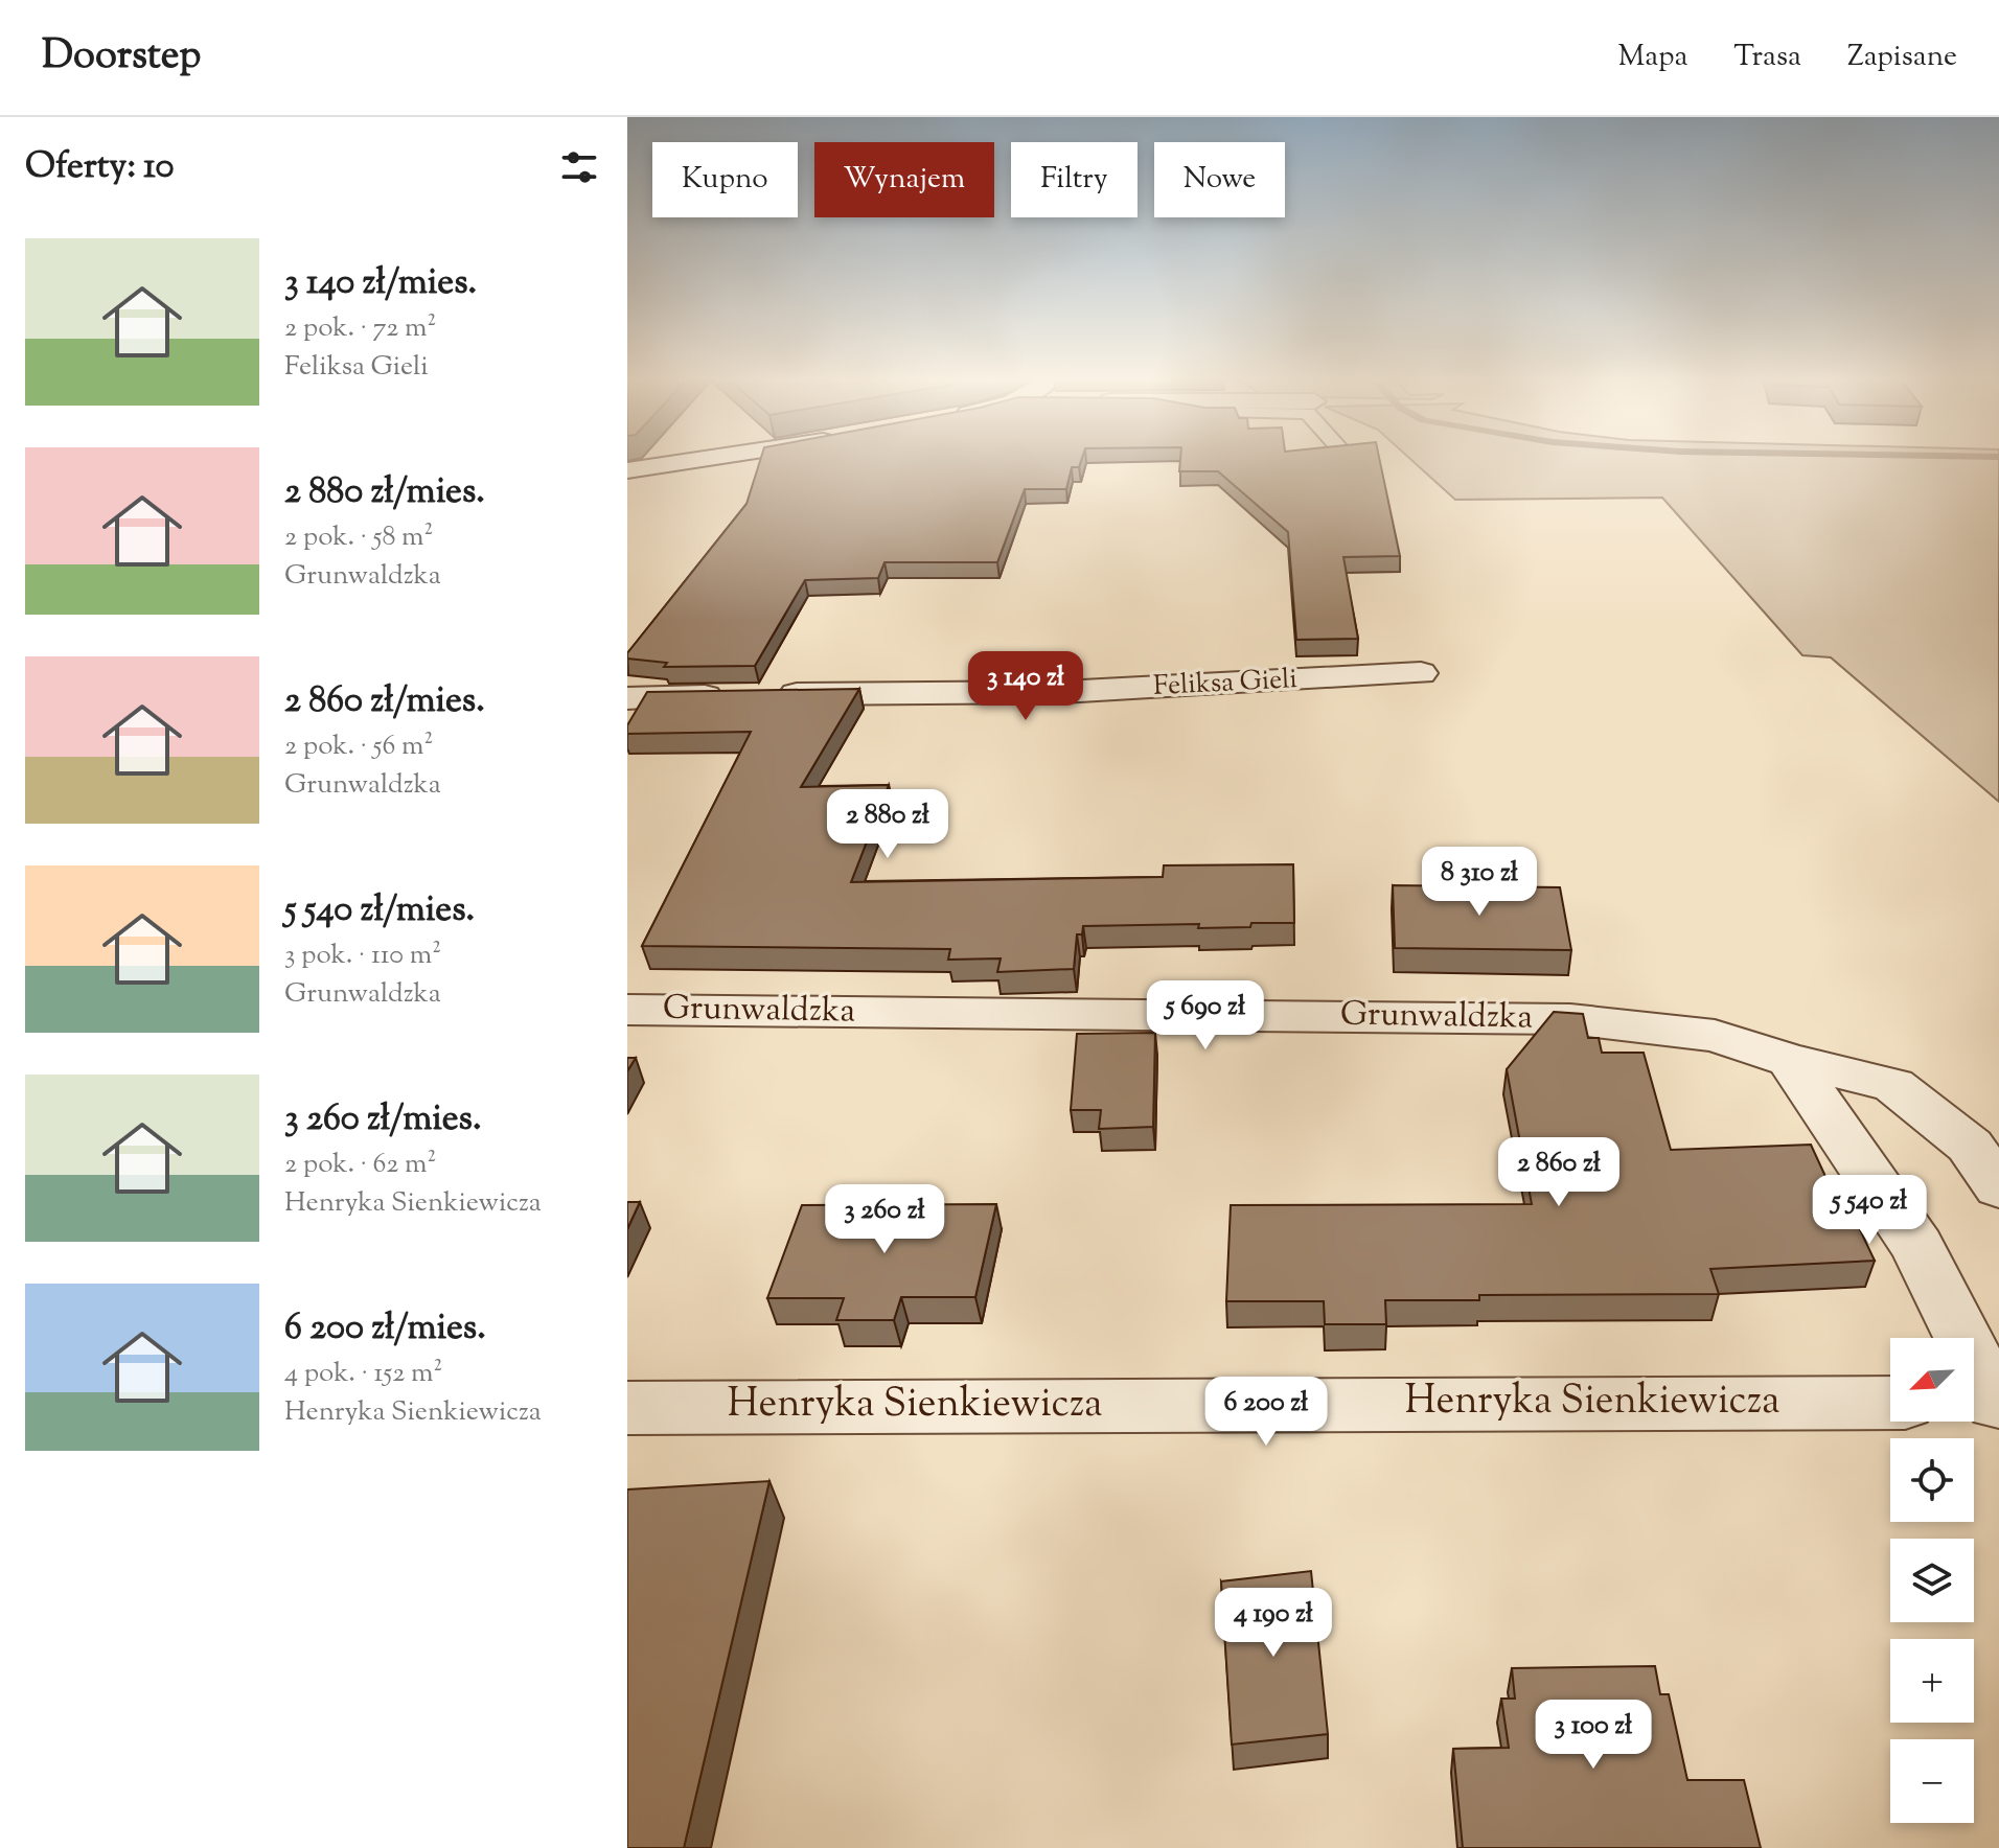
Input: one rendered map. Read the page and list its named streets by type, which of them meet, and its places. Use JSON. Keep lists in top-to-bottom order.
{
  "streets": {
    "street": ["Feliksa Gieli", "Grunwaldzka", "Henryka Sienkiewicza"]
  },
  "north": "bottom left",
  "page": {
    "header": "Doorstep",
    "nav": ["Mapa", "Trasa", "Zapisane"],
    "heading": "Oferty: 10",
    "chip": [
      "Kupno",
      "Wynajem",
      "Filtry",
      "Nowe"
    ],
    "list": [
      {
        "name": "3 140 zł/mies.",
        "note": "2 pok. · 72 m² · Feliksa Gieli"
      },
      {
        "name": "2 880 zł/mies.",
        "note": "2 pok. · 58 m² · Grunwaldzka"
      },
      {
        "name": "2 860 zł/mies.",
        "note": "2 pok. · 56 m² · Grunwaldzka"
      },
      {
        "name": "5 540 zł/mies.",
        "note": "3 pok. · 110 m² · Grunwaldzka"
      },
      {
        "name": "3 260 zł/mies.",
        "note": "2 pok. · 62 m² · Henryka Sienkiewicza"
      },
      {
        "name": "6 200 zł/mies.",
        "note": "4 pok. · 152 m² · Henryka Sienkiewicza"
      }
    ],
    "price": [
      "3 140 zł",
      "2 880 zł",
      "8 310 zł",
      "5 690 zł",
      "2 860 zł",
      "5 540 zł",
      "3 260 zł",
      "6 200 zł",
      "4 190 zł",
      "3 100 zł"
    ],
    "map_buttons": ["+", "−"]
  }
}
